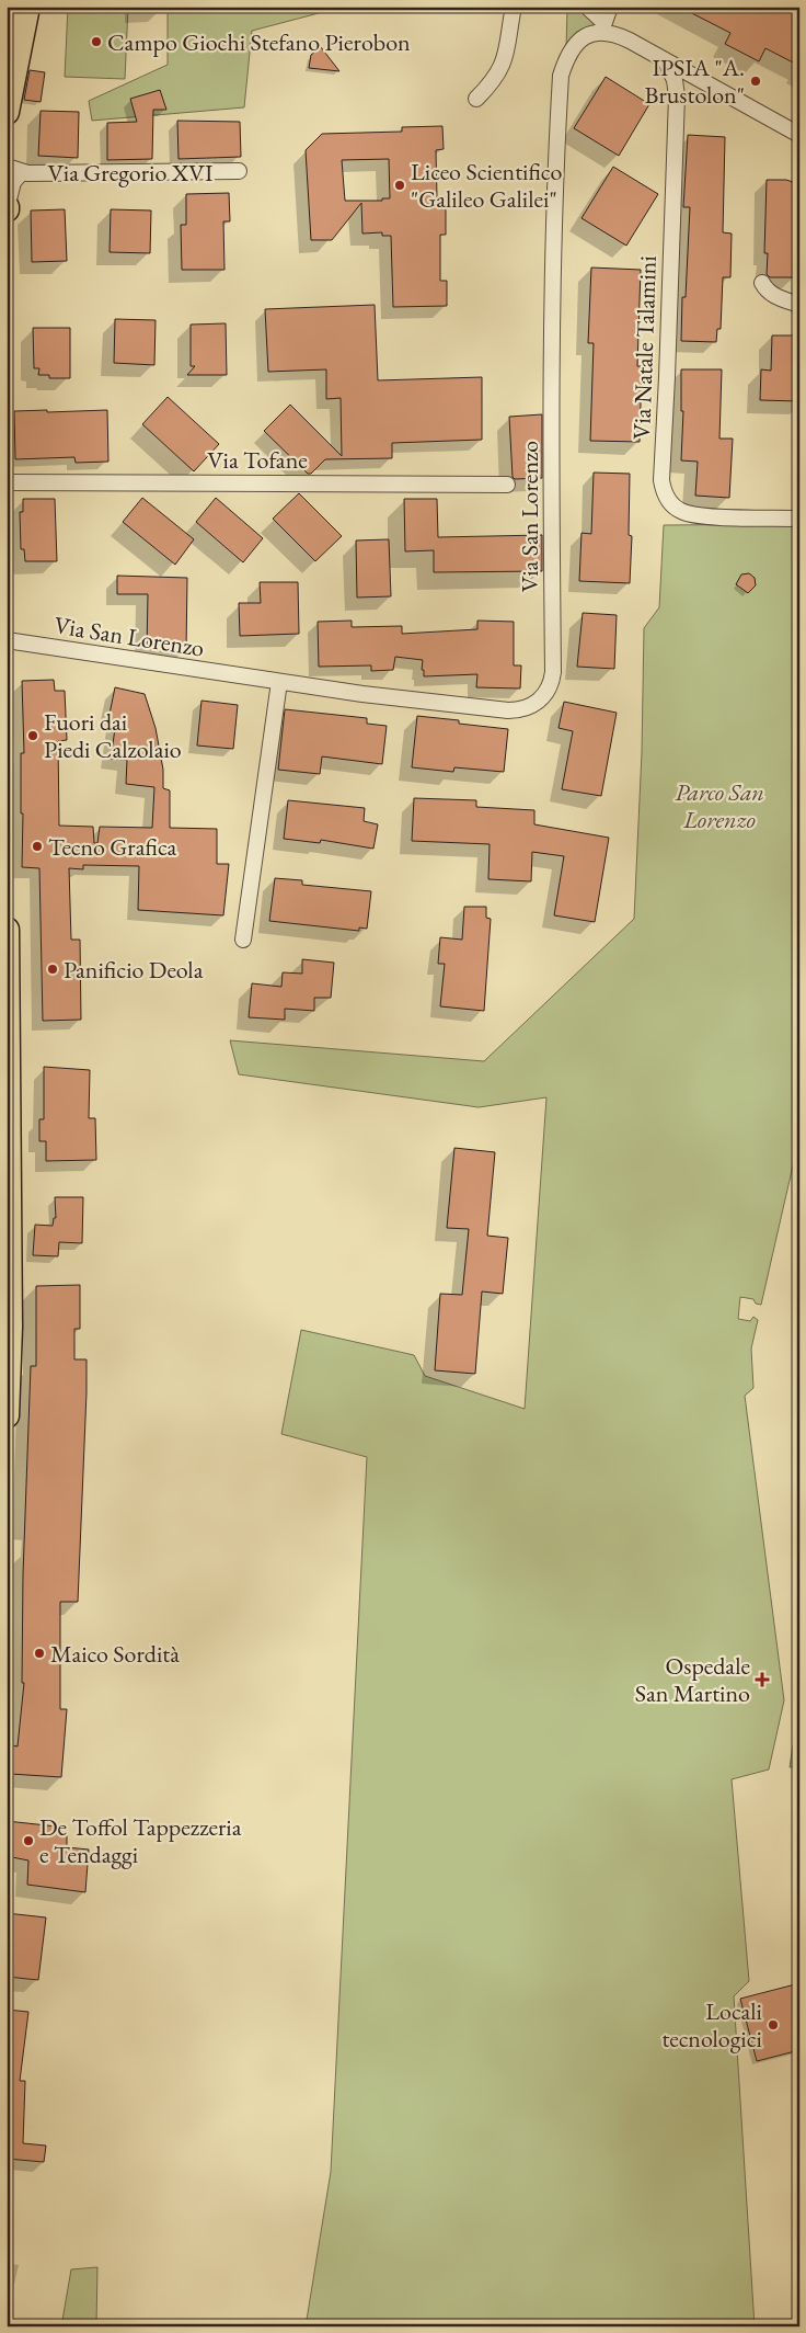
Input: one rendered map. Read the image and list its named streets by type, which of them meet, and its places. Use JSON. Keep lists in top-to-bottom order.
{
  "streets": {
    "street": [
      "Via Gregorio XVI",
      "Via Natale Talamini",
      "Via Tofane",
      "Via San Lorenzo"
    ]
  },
  "parks": ["Parco San Lorenzo"],
  "places": {
    "other": [
      "Campo Giochi Stefano Pierobon",
      "IPSIA \"A. Brustolon\"",
      "Liceo Scientifico \"Galileo Galilei\"",
      "Fuori dai Piedi Calzolaio",
      "Tecno Grafica",
      "Panificio Deola",
      "Maico Sordità",
      "De Toffol Tappezzeria e Tendaggi",
      "Locali tecnologici"
    ],
    "health": ["Ospedale San Martino"]
  }
}
